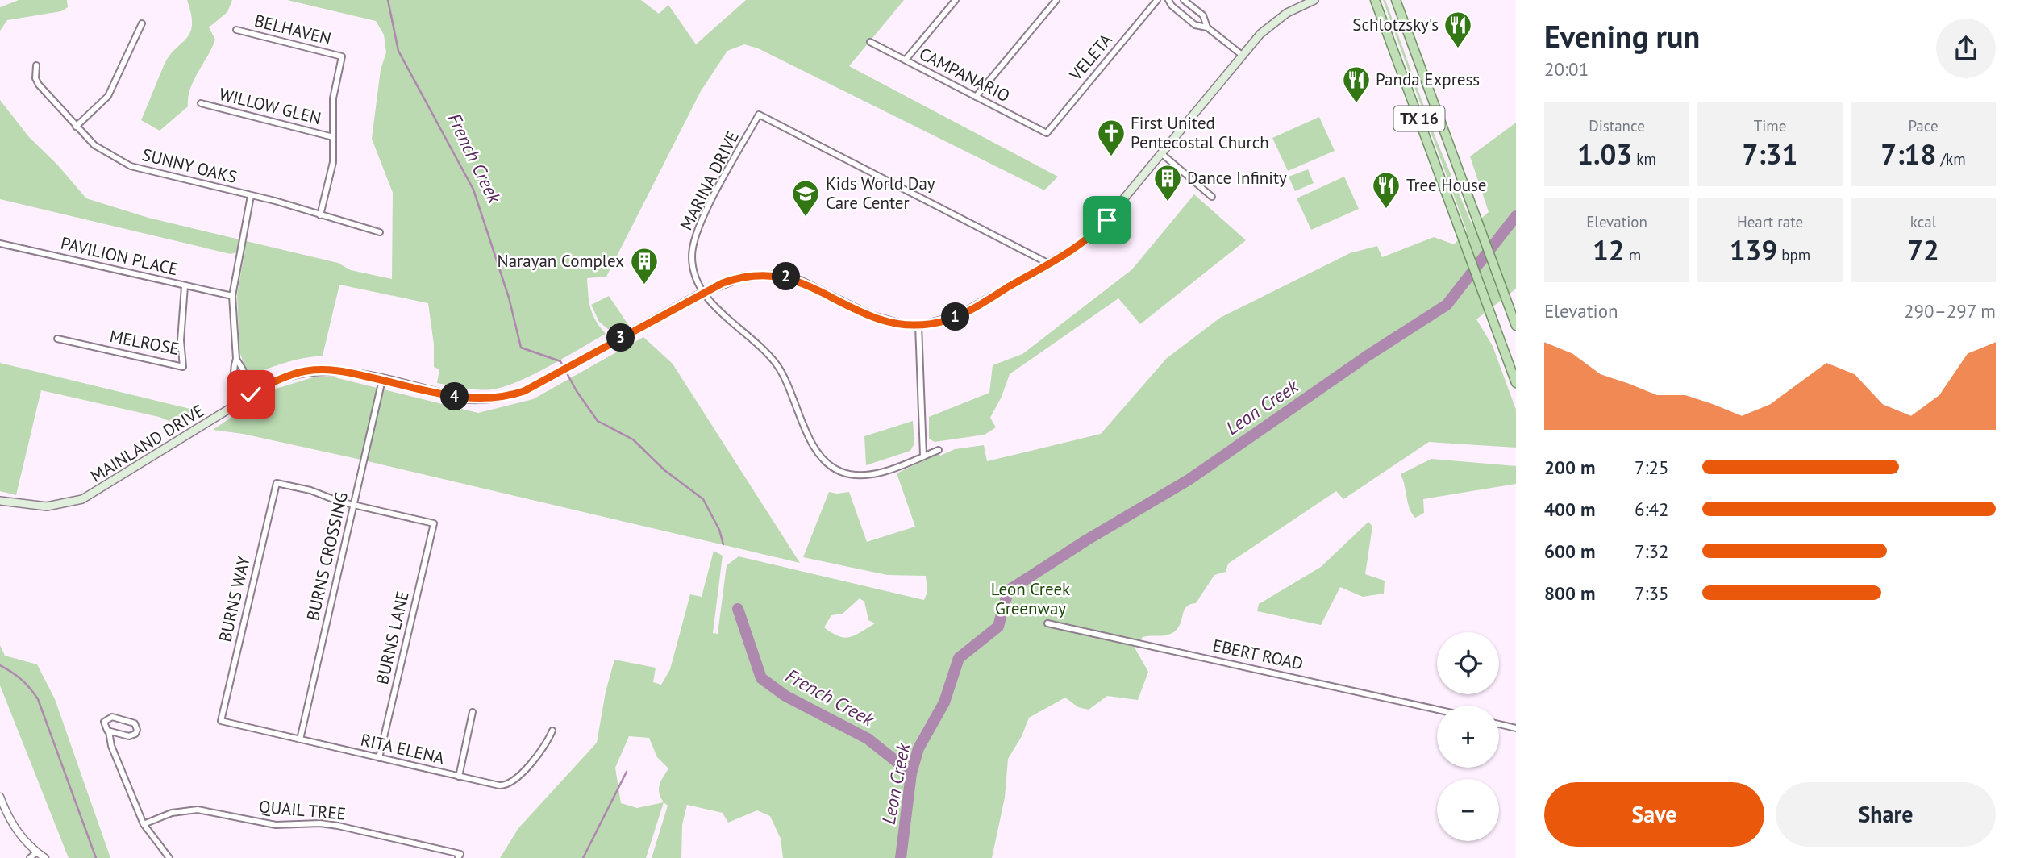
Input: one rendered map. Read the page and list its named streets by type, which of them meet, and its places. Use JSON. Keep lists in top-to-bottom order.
{
  "streets": {
    "main road": ["TX 16", "MAINLAND DRIVE"],
    "street": [
      "BELHAVEN",
      "VELETA",
      "CAMPANARIO",
      "WILLOW GLEN",
      "SUNNY OAKS",
      "MARINA DRIVE",
      "PAVILION PLACE",
      "MELROSE",
      "BURNS CROSSING",
      "BURNS WAY",
      "BURNS LANE",
      "EBERT ROAD",
      "RITA ELENA",
      "QUAIL TREE"
    ]
  },
  "crossings": [
    ["BELHAVEN", "WILLOW GLEN"],
    ["VELETA", "CAMPANARIO"],
    ["MARINA DRIVE", "MAINLAND DRIVE"],
    ["PAVILION PLACE", "MELROSE"],
    ["MAINLAND DRIVE", "BURNS CROSSING"],
    ["BURNS CROSSING", "BURNS WAY"],
    ["BURNS CROSSING", "BURNS LANE"],
    ["BURNS CROSSING", "RITA ELENA"],
    ["BURNS WAY", "BURNS LANE"],
    ["BURNS WAY", "RITA ELENA"],
    ["BURNS LANE", "RITA ELENA"]
  ],
  "water": ["French Creek", "Leon Creek"],
  "parks": ["Leon Creek Greenway"],
  "places": {
    "restaurant": ["Schlotzsky's", "Panda Express", "Tree House"],
    "church": ["First United Pentecostal Church"],
    "building": ["Dance Infinity", "Narayan Complex"],
    "school or university": ["Kids World Day Care Center"]
  },
  "page": {
    "heading": ["Evening run", "20:01"],
    "stats": [
      ["Distance", "1.03 km"],
      ["Time", "7:31"],
      ["Pace", "7:18 /km"],
      ["Elevation", "12 m"],
      ["Heart rate", "139 bpm"],
      ["kcal", "72"]
    ],
    "pins": [
      "2",
      "1",
      "3",
      "4"
    ],
    "chart": ["Elevation", "290–297 m"],
    "list": [
      {
        "name": "200 m",
        "note": "7:25"
      },
      {
        "name": "400 m",
        "note": "6:42"
      },
      {
        "name": "600 m",
        "note": "7:32"
      },
      {
        "name": "800 m",
        "note": "7:35"
      }
    ],
    "map_buttons": ["+", "−"],
    "buttons": ["Save", "Share"]
  }
}
